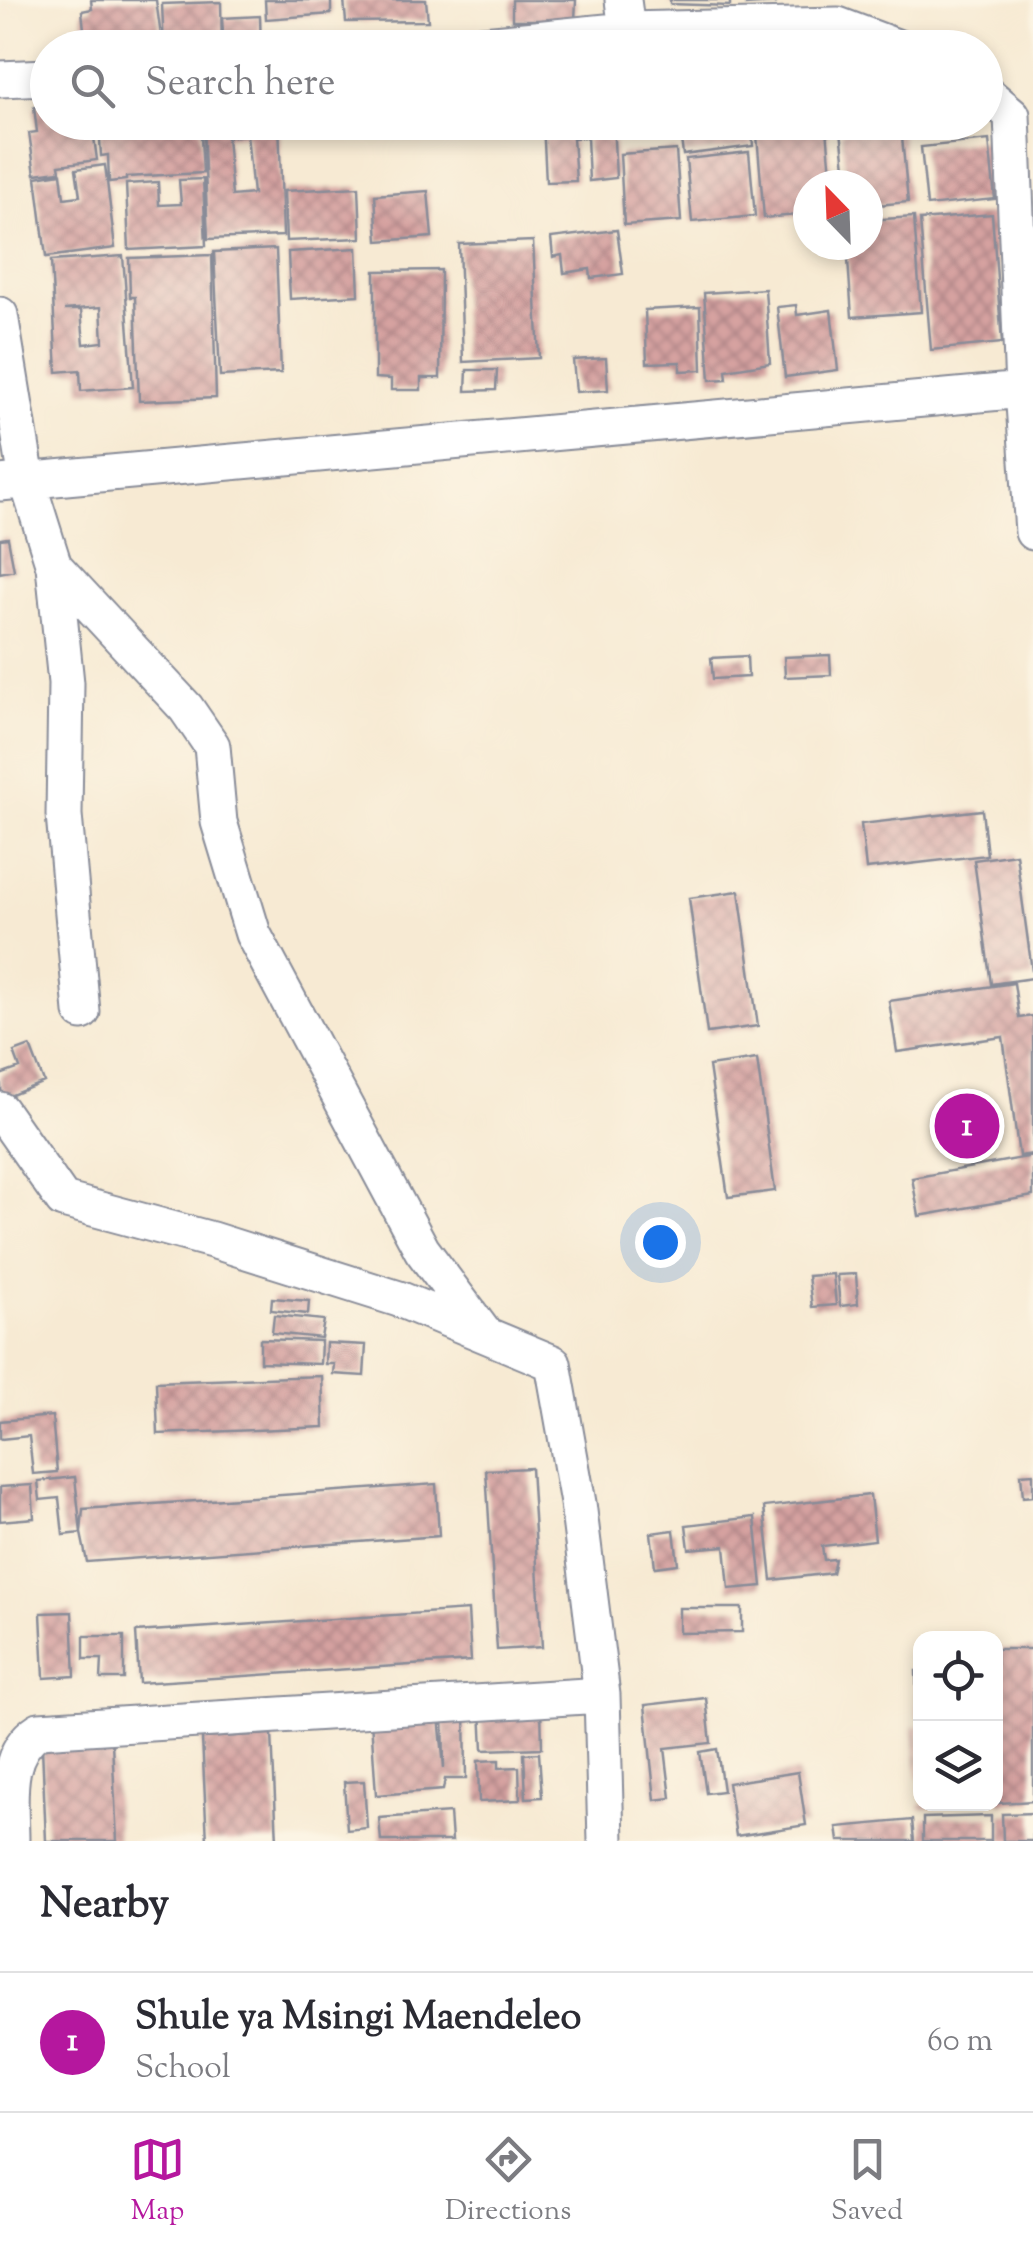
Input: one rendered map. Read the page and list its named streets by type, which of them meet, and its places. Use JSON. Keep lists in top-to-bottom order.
{
  "north": "top left",
  "page": {
    "search": "Search here",
    "pins": "1",
    "heading": "Nearby",
    "list": [
      {
        "mark": "1",
        "name": "Shule ya Msingi Maendeleo",
        "note": "School",
        "value": "60 m"
      }
    ],
    "nav": ["Map", "Directions", "Saved"]
  }
}
